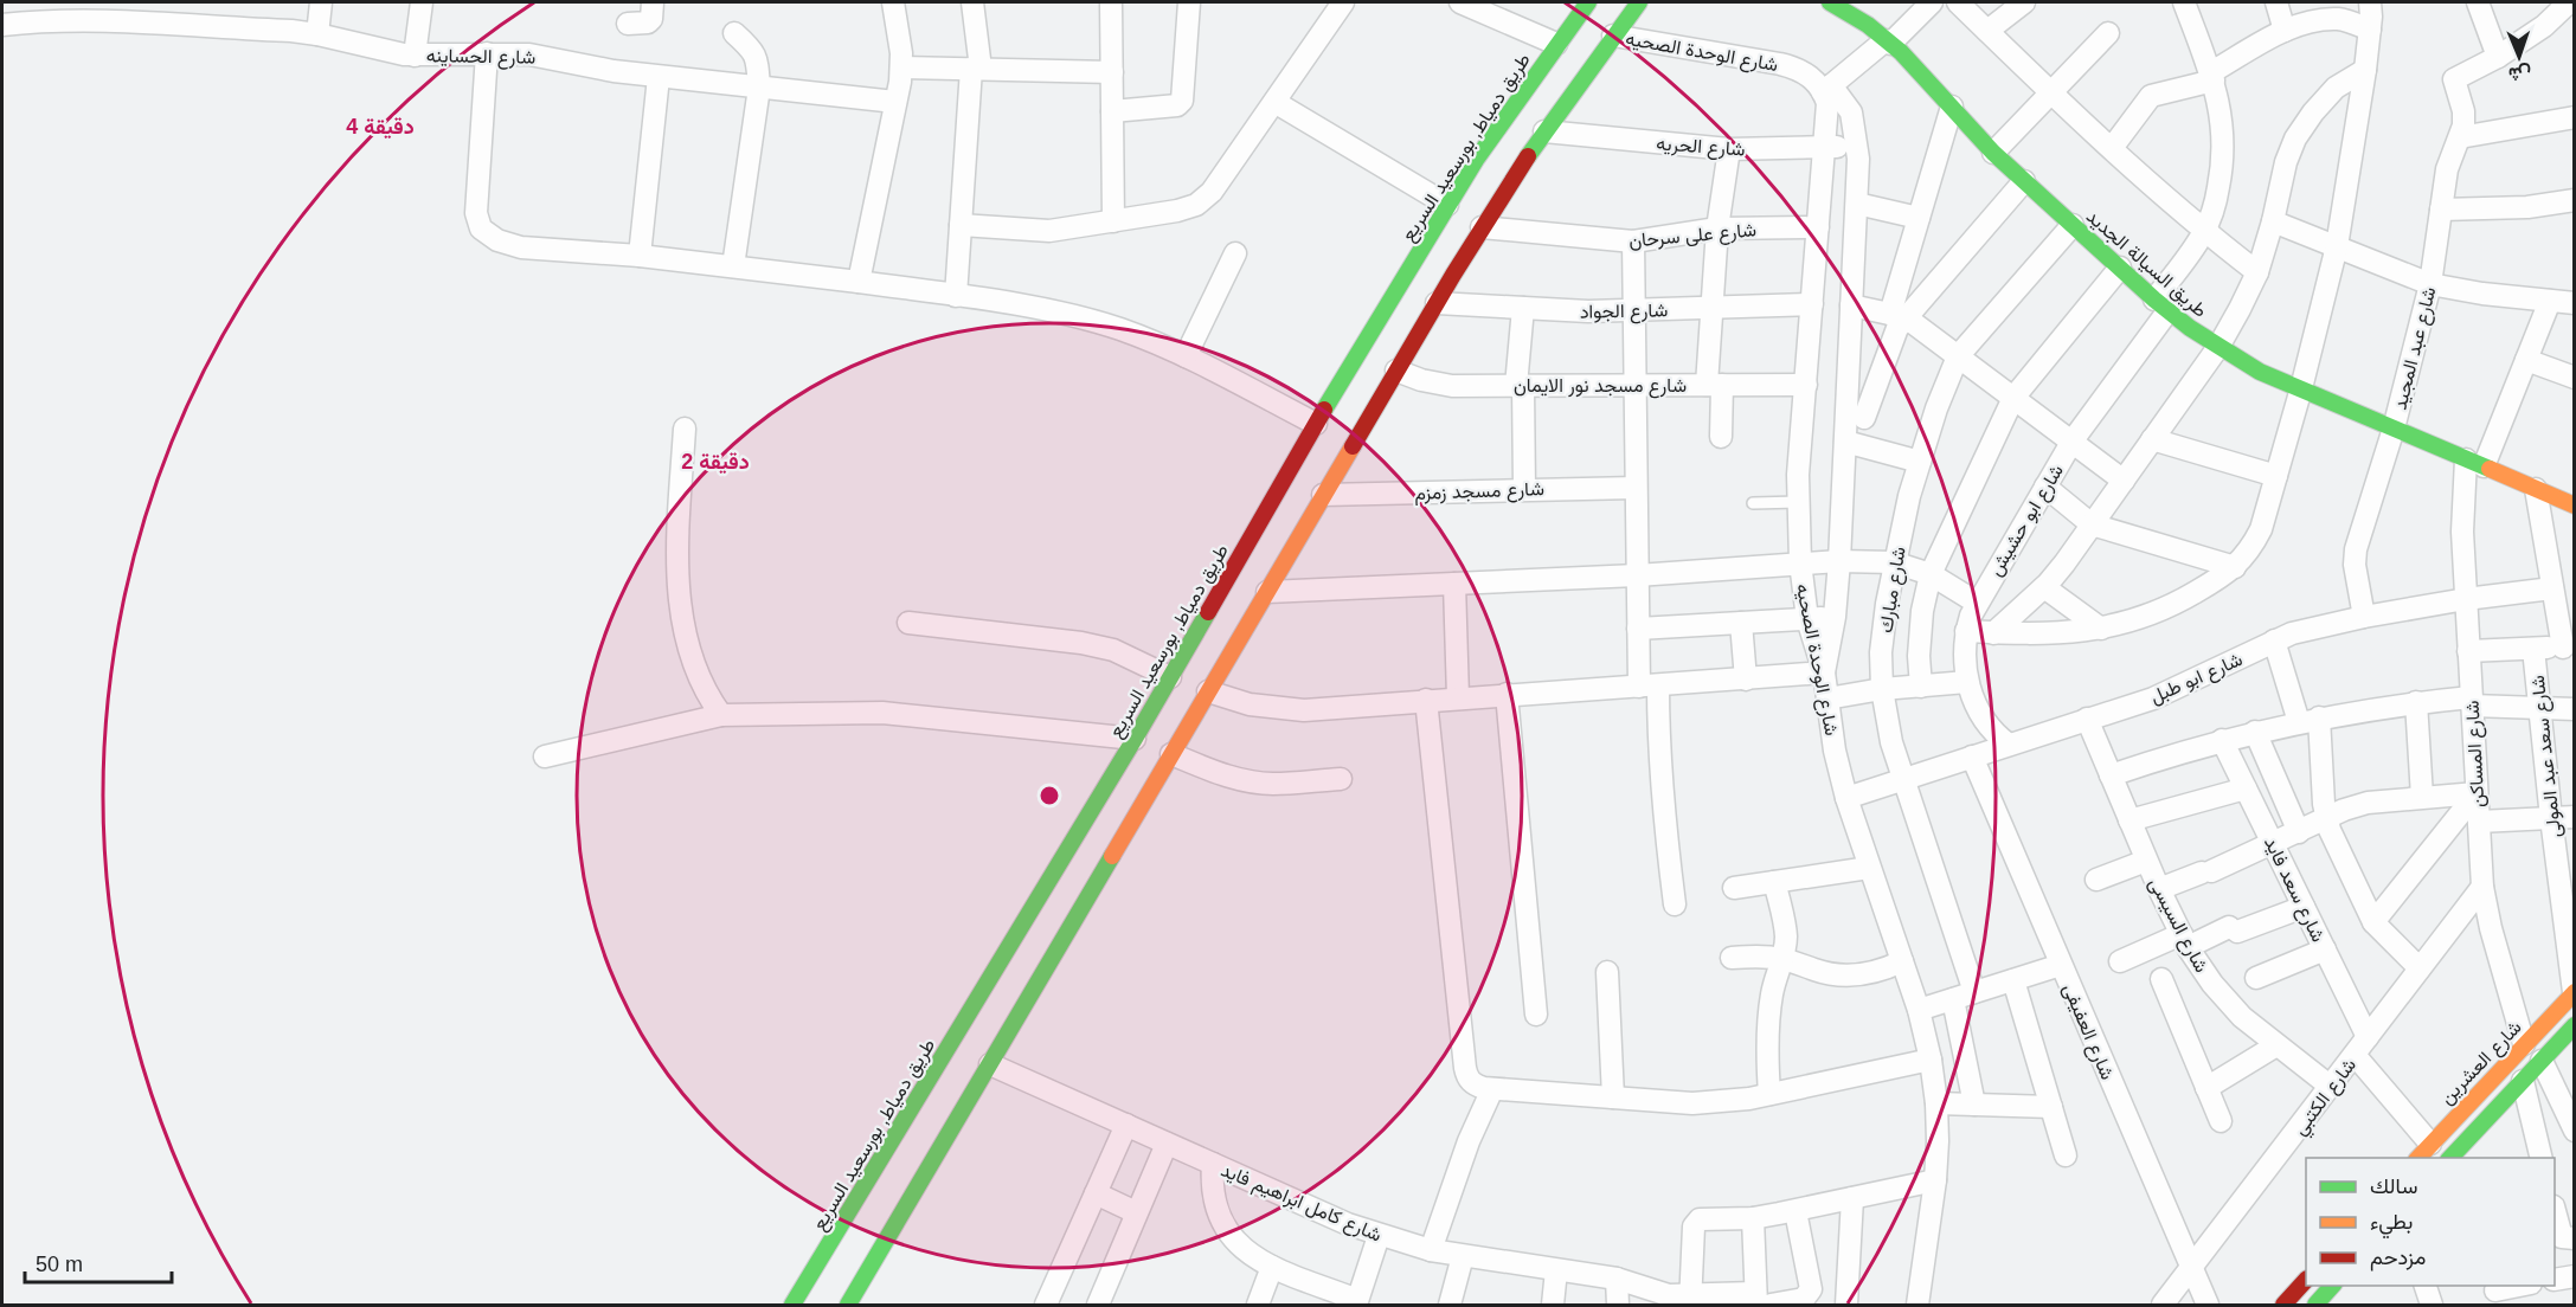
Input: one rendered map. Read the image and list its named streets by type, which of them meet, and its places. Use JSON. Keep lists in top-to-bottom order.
{
  "streets": {
    "main road": ["طريق دمياط, بورسعيد السريع", "طريق السيالة الجديد", "شارع العشرين"],
    "street": [
      "شارع الوحدة الصحيه",
      "شارع الحساينه",
      "شارع الحريه",
      "شارع على سرحان",
      "شارع الجواد",
      "شارع عبد المجيد",
      "شارع مسجد نور الايمان",
      "شارع مسجد زمزم",
      "شارع ابو حشيش",
      "شارع مبارك",
      "شارع ابو طبل",
      "شارع المساكن",
      "شارع سعد عبد المولى",
      "شارع سعد فايد",
      "شارع السيسى",
      "شارع العفيفى",
      "شارع الكتبي",
      "شارع كامل ابراهيم فايد"
    ]
  },
  "crossings": [
    ["شارع الوحدة الصحيه", "شارع الحريه"],
    ["شارع الوحدة الصحيه", "طريق دمياط, بورسعيد السريع"],
    ["شارع الوحدة الصحيه", "شارع على سرحان"],
    ["شارع الوحدة الصحيه", "شارع الجواد"],
    ["شارع الوحدة الصحيه", "شارع مسجد نور الايمان"],
    ["شارع الوحدة الصحيه", "شارع ابو طبل"],
    ["شارع الحريه", "طريق دمياط, بورسعيد السريع"],
    ["طريق دمياط, بورسعيد السريع", "شارع على سرحان"],
    ["طريق دمياط, بورسعيد السريع", "شارع الجواد"],
    ["طريق دمياط, بورسعيد السريع", "شارع مسجد نور الايمان"],
    ["طريق دمياط, بورسعيد السريع", "شارع مسجد زمزم"],
    ["طريق دمياط, بورسعيد السريع", "شارع كامل ابراهيم فايد"],
    ["طريق السيالة الجديد", "شارع عبد المجيد"],
    ["طريق السيالة الجديد", "شارع ابو حشيش"],
    ["طريق السيالة الجديد", "شارع مبارك"],
    ["طريق السيالة الجديد", "شارع المساكن"],
    ["شارع عبد المجيد", "شارع ابو طبل"],
    ["شارع ابو حشيش", "شارع ابو طبل"],
    ["شارع مبارك", "شارع ابو طبل"],
    ["شارع ابو طبل", "شارع المساكن"],
    ["شارع ابو طبل", "شارع السيسى"],
    ["شارع ابو طبل", "شارع العفيفى"],
    ["شارع المساكن", "شارع العشرين"],
    ["شارع المساكن", "شارع الكتبي"],
    ["شارع سعد عبد المولى", "شارع العشرين"],
    ["شارع سعد فايد", "شارع العشرين"],
    ["شارع سعد فايد", "شارع الكتبي"],
    ["شارع السيسى", "شارع الكتبي"],
    ["شارع العفيفى", "شارع الكتبي"]
  ],
  "legend": ["سالك", "بطيء", "مزدحم"],
  "scale_bar": "50 m",
  "north": "bottom",
  "rings": ["4 دقيقة", "2 دقيقة"]
}
